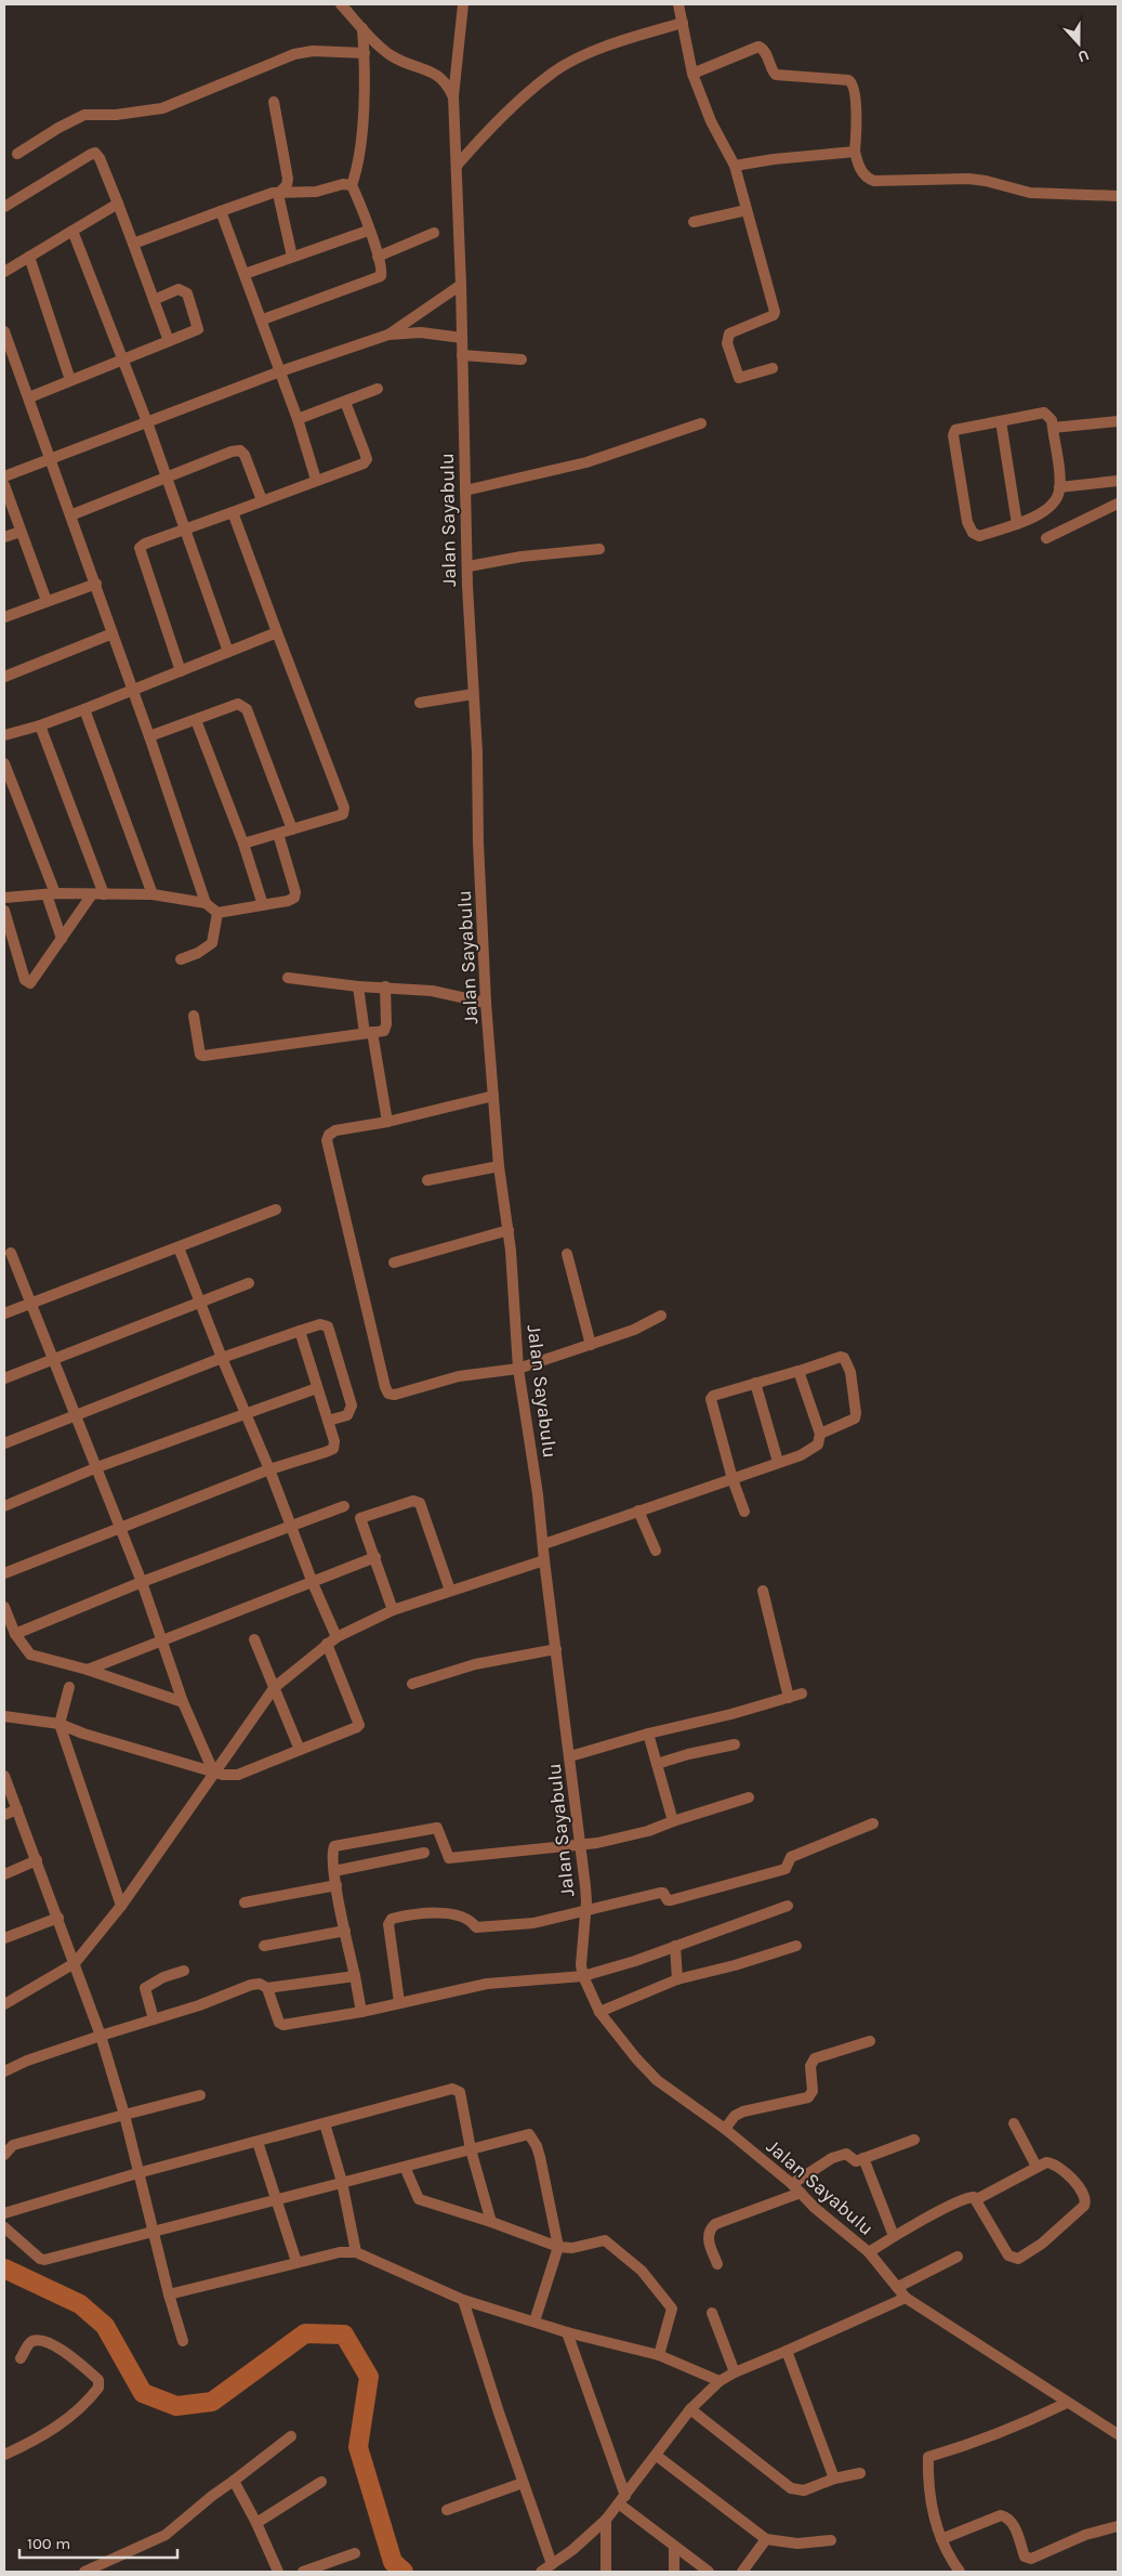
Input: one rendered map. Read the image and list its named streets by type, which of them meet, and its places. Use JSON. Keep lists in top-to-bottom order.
{
  "streets": {
    "street": ["Jalan Sayabulu"]
  },
  "scale_bar": "100 m",
  "north": "bottom"
}
